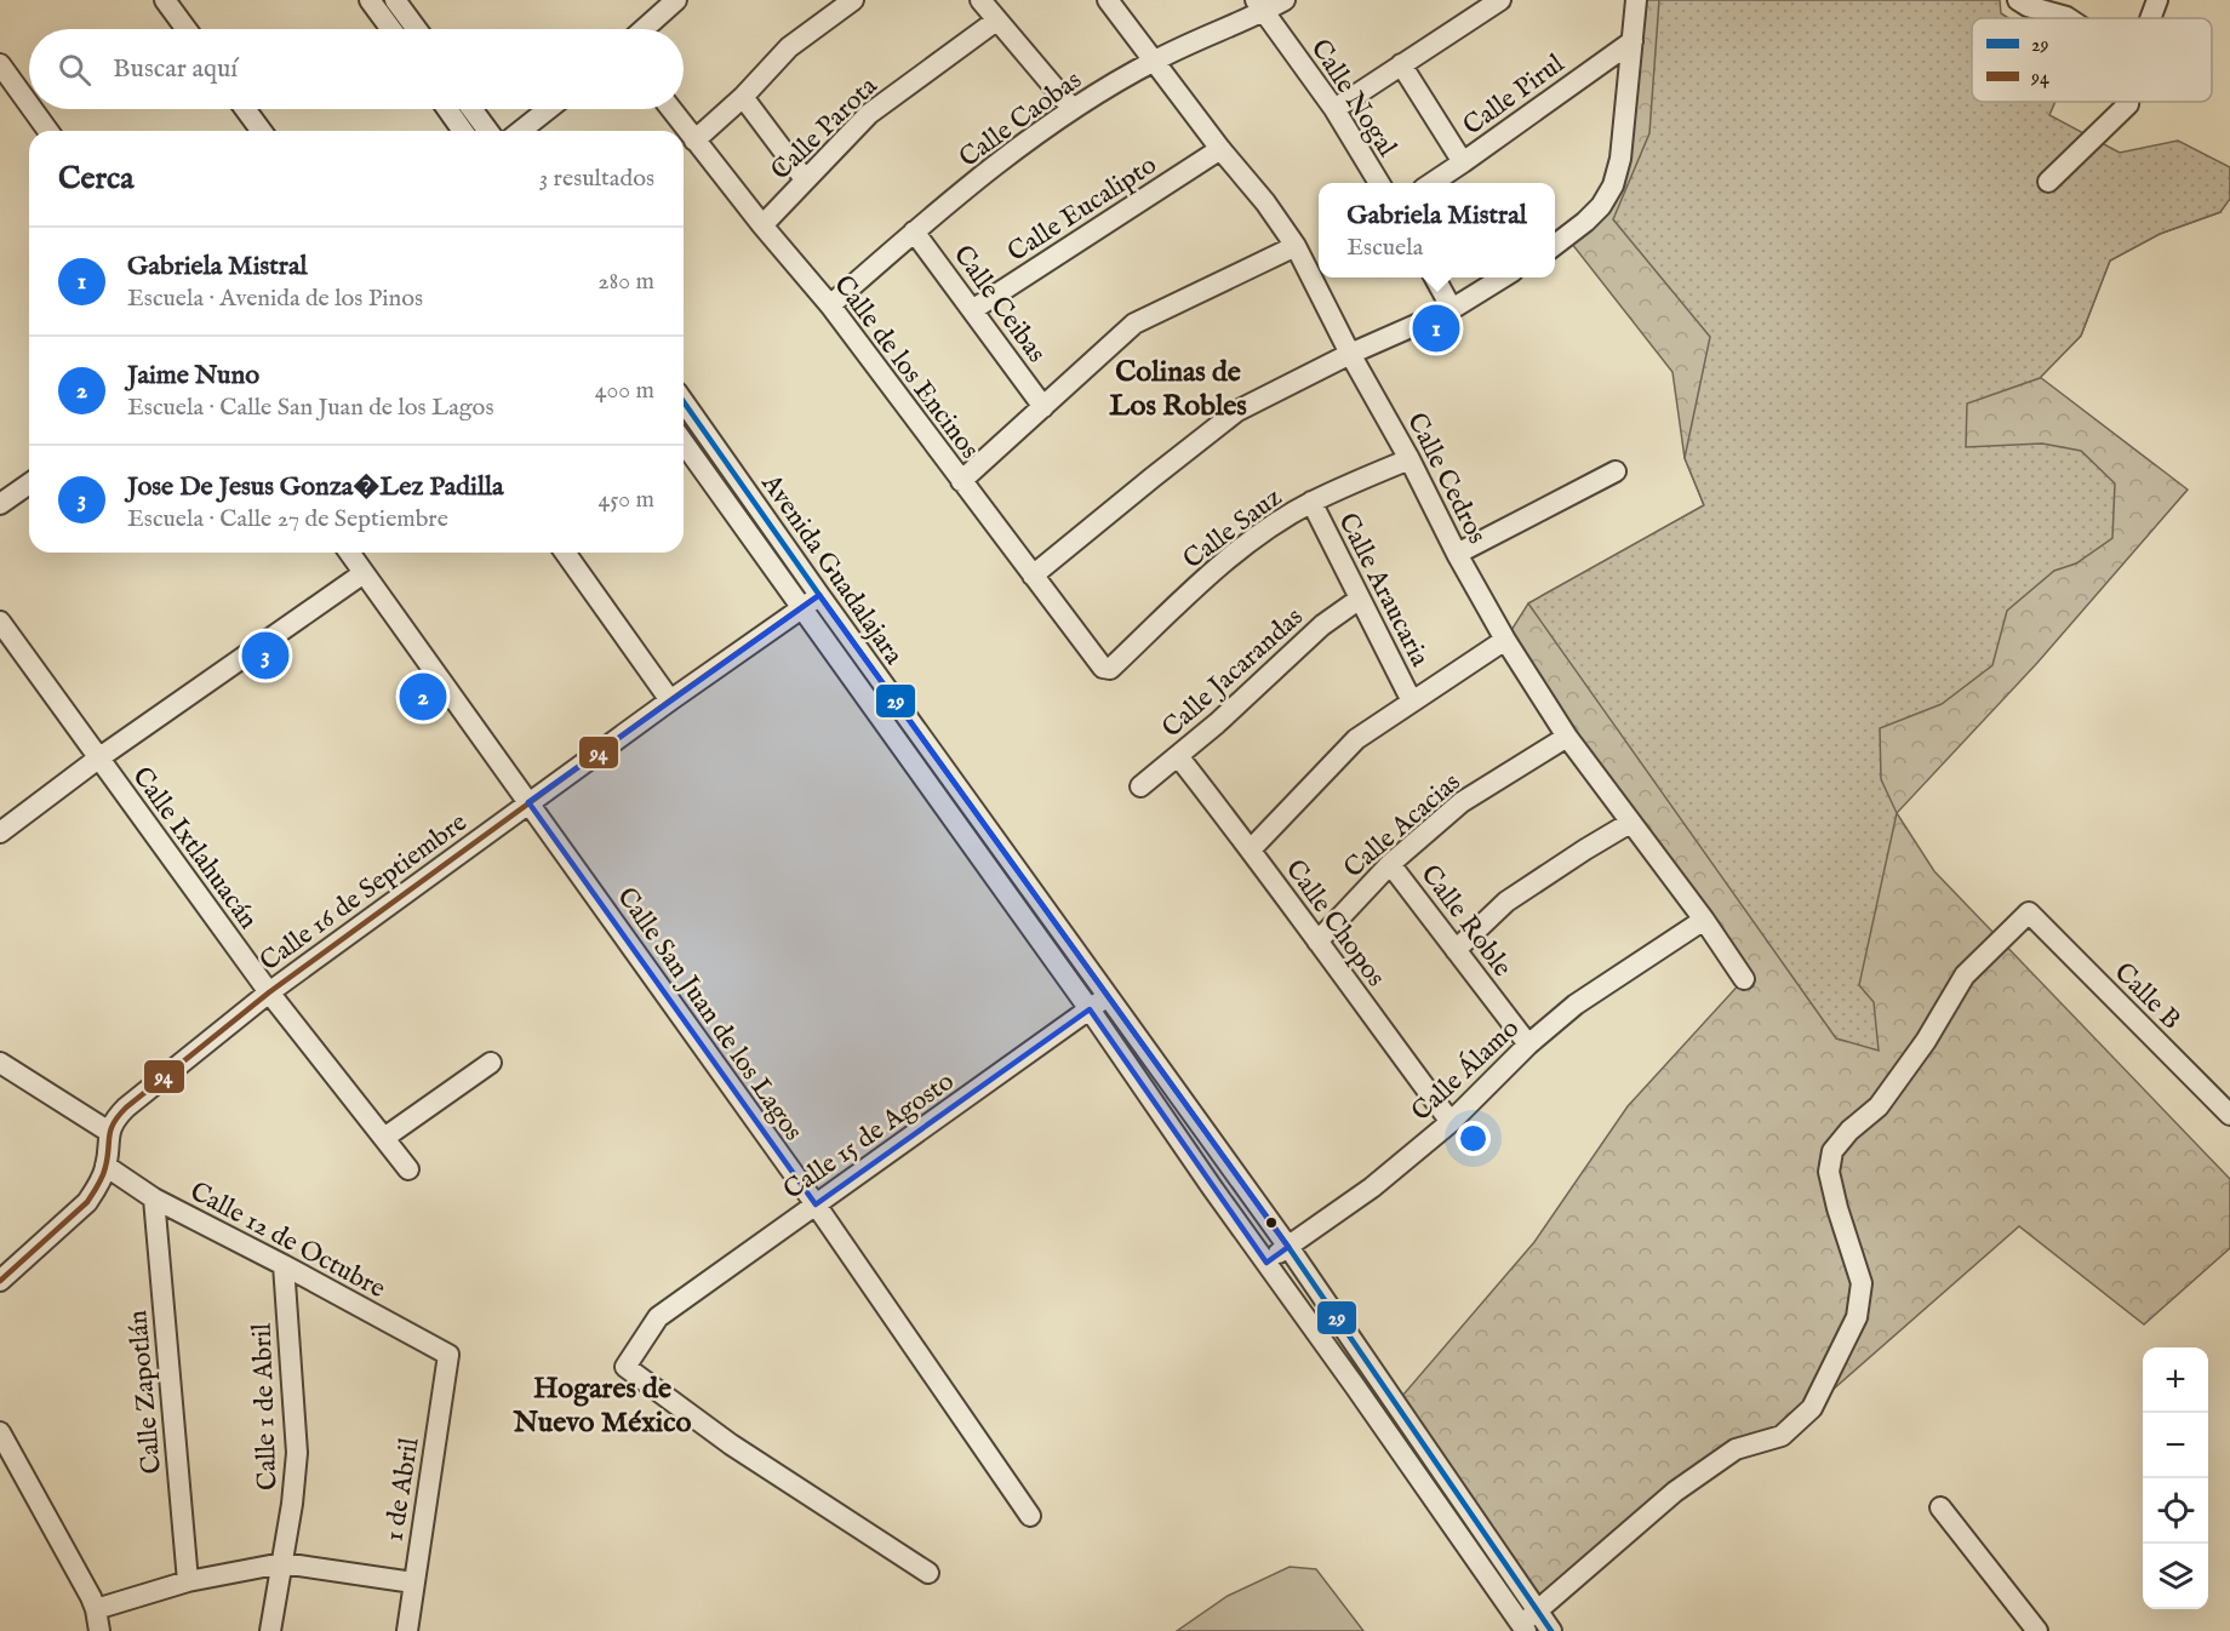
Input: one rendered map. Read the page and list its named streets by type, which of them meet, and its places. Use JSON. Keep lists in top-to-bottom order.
{
  "streets": {
    "street": [
      "Calle Pirul",
      "Calle Nogal",
      "Calle Caobas",
      "Calle Parota",
      "Calle Eucalipto",
      "Calle Ceibas",
      "Calle de los Encinos",
      "Calle Cedros",
      "Calle Sauz",
      "Avenida Guadalajara",
      "Calle Araucaria",
      "Calle Jacarandas",
      "Calle Acacias",
      "Calle Ixtlahuacán",
      "Calle 16 de Septiembre",
      "Calle Roble",
      "Calle Chopos",
      "Calle B",
      "Calle San Juan de los Lagos",
      "Calle Álamo",
      "Calle 15 de Agosto",
      "Calle 12 de Octubre",
      "Calle Zapotlán",
      "Calle 1 de Abril",
      "1 de Abril"
    ]
  },
  "crossings": [
    ["Calle Pirul", "Calle Nogal"],
    ["Calle Nogal", "Calle Caobas"],
    ["Calle Caobas", "Calle Ceibas"],
    ["Calle Caobas", "Calle de los Encinos"],
    ["Calle Caobas", "Calle Cedros"],
    ["Calle Parota", "Calle de los Encinos"],
    ["Calle Eucalipto", "Calle Ceibas"],
    ["Calle Eucalipto", "Calle Cedros"],
    ["Calle de los Encinos", "Calle Sauz"],
    ["Calle Cedros", "Calle Sauz"],
    ["Calle Cedros", "Calle Acacias"],
    ["Calle Cedros", "Calle Álamo"],
    ["Calle Sauz", "Calle Araucaria"],
    ["Avenida Guadalajara", "Calle 16 de Septiembre"],
    ["Avenida Guadalajara", "Calle B"],
    ["Avenida Guadalajara", "Calle Álamo"],
    ["Avenida Guadalajara", "Calle 15 de Agosto"],
    ["Calle Araucaria", "Calle Jacarandas"],
    ["Calle Jacarandas", "Calle Chopos"],
    ["Calle Acacias", "Calle Roble"],
    ["Calle Acacias", "Calle Chopos"],
    ["Calle Ixtlahuacán", "Calle 16 de Septiembre"],
    ["Calle 16 de Septiembre", "Calle San Juan de los Lagos"],
    ["Calle Roble", "Calle Álamo"],
    ["Calle Chopos", "Calle Álamo"],
    ["Calle San Juan de los Lagos", "Calle 15 de Agosto"],
    ["Calle 12 de Octubre", "Calle Zapotlán"],
    ["Calle 12 de Octubre", "Calle 1 de Abril"],
    ["Calle 12 de Octubre", "1 de Abril"]
  ],
  "districts": ["Colinas de Los Robles", "Hogares de Nuevo México"],
  "lines": ["transit line 29", "transit line 94"],
  "legend": ["29", "94"],
  "page": {
    "search": "Buscar aquí",
    "heading": ["Cerca", "3 resultados"],
    "popup": ["Gabriela Mistral", "Escuela"],
    "list": [
      {
        "mark": "1",
        "name": "Gabriela Mistral",
        "note": "Escuela · Avenida de los Pinos",
        "value": "280 m"
      },
      {
        "mark": "2",
        "name": "Jaime Nuno",
        "note": "Escuela · Calle San Juan de los Lagos",
        "value": "400 m"
      },
      {
        "mark": "3",
        "name": "Jose De Jesus Gonza�Lez Padilla",
        "note": "Escuela · Calle 27 de Septiembre",
        "value": "450 m"
      }
    ],
    "pins": ["1", "3", "2"],
    "map_buttons": ["+", "−"]
  }
}
